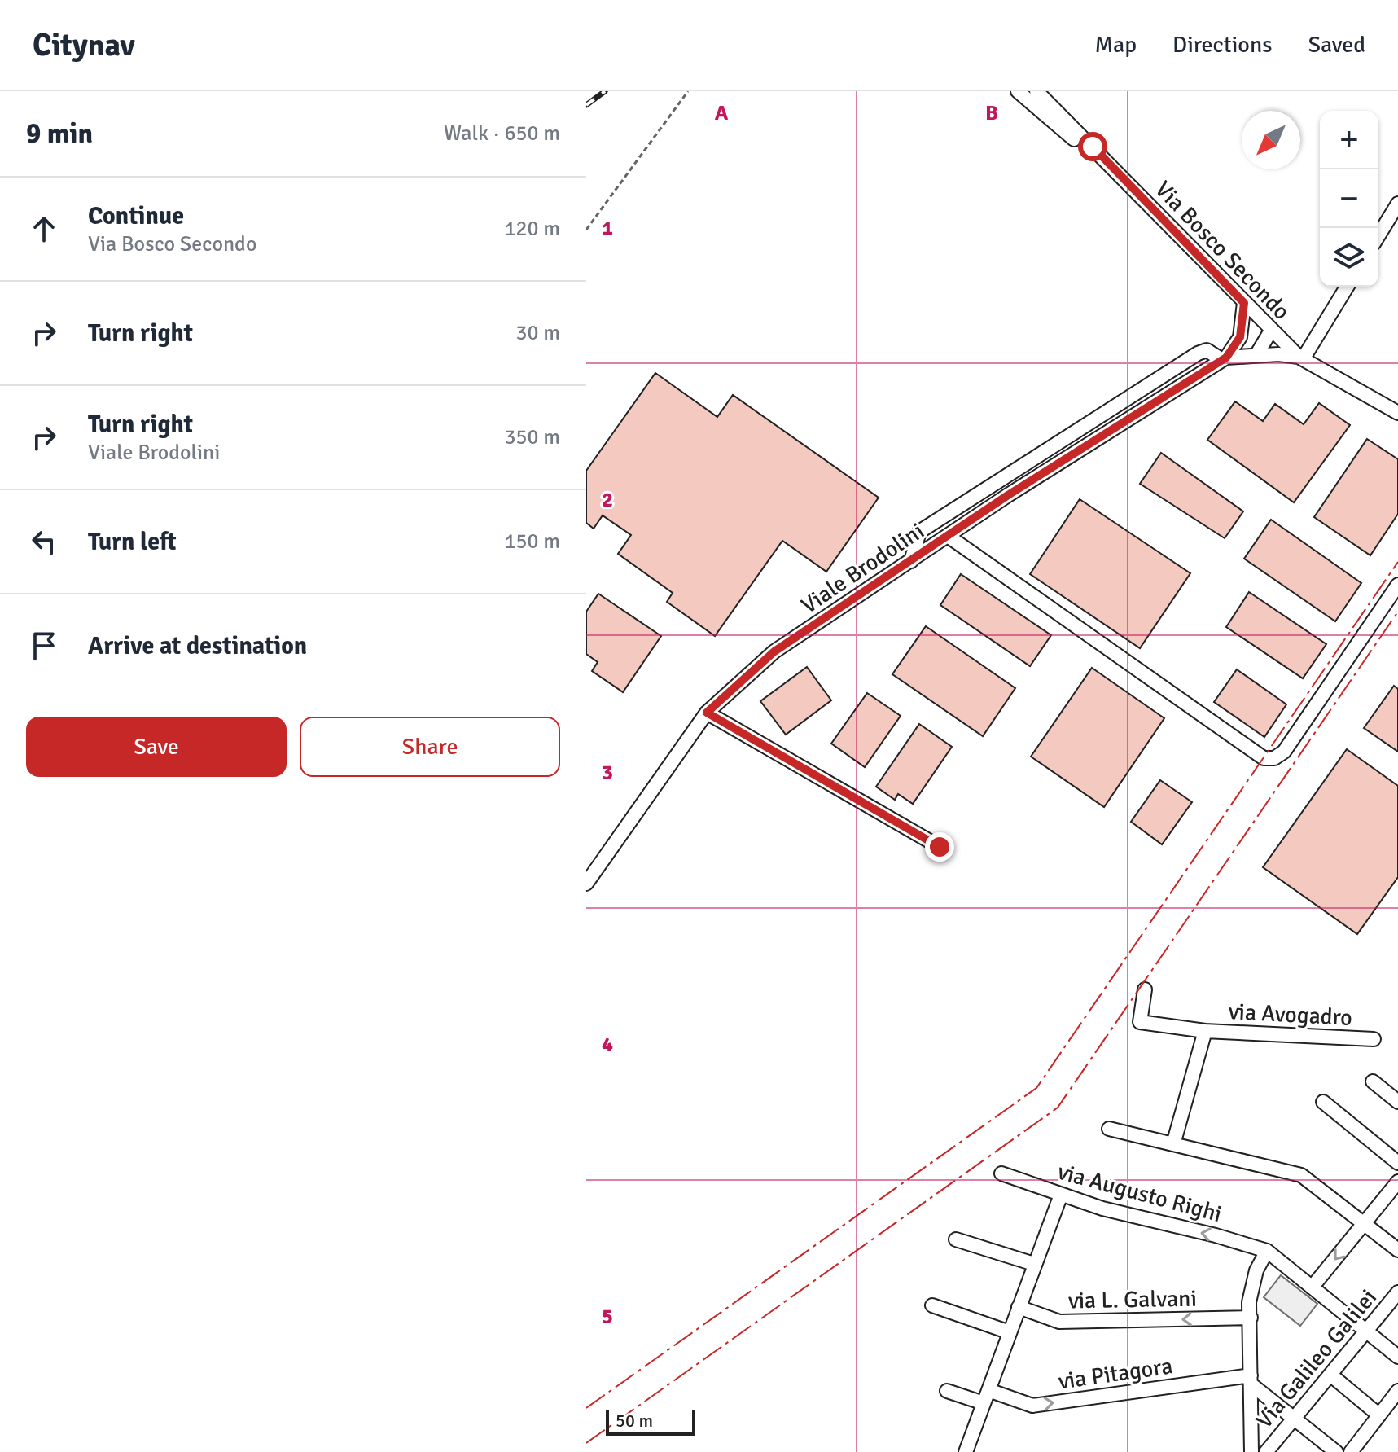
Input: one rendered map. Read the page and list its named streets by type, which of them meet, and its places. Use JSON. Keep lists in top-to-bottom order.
{
  "streets": {
    "street": [
      "Via Bosco Secondo",
      "Viale Brodolini",
      "via Avogadro",
      "via Augusto Righi",
      "via L. Galvani",
      "Via Galileo Galilei",
      "via Pitagora"
    ]
  },
  "one_way": ["via L. Galvani", "via Pitagora"],
  "scale_bar": "50 m",
  "north": "bottom left",
  "page": {
    "header": "Citynav",
    "nav": ["Map", "Directions", "Saved"],
    "heading": ["9 min", "Walk · 650 m"],
    "map_buttons": ["+", "−"],
    "list": [
      ["Continue", "Via Bosco Secondo", "120 m"],
      ["Turn right", "30 m"],
      ["Turn right", "Viale Brodolini", "350 m"],
      ["Turn left", "150 m"],
      "Arrive at destination"
    ],
    "buttons": ["Save", "Share"],
    "scale": "50 m"
  },
  "grid": {
    "columns": ["A", "B"],
    "rows": [
      "1",
      "2",
      "3",
      "4",
      "5"
    ]
  }
}
